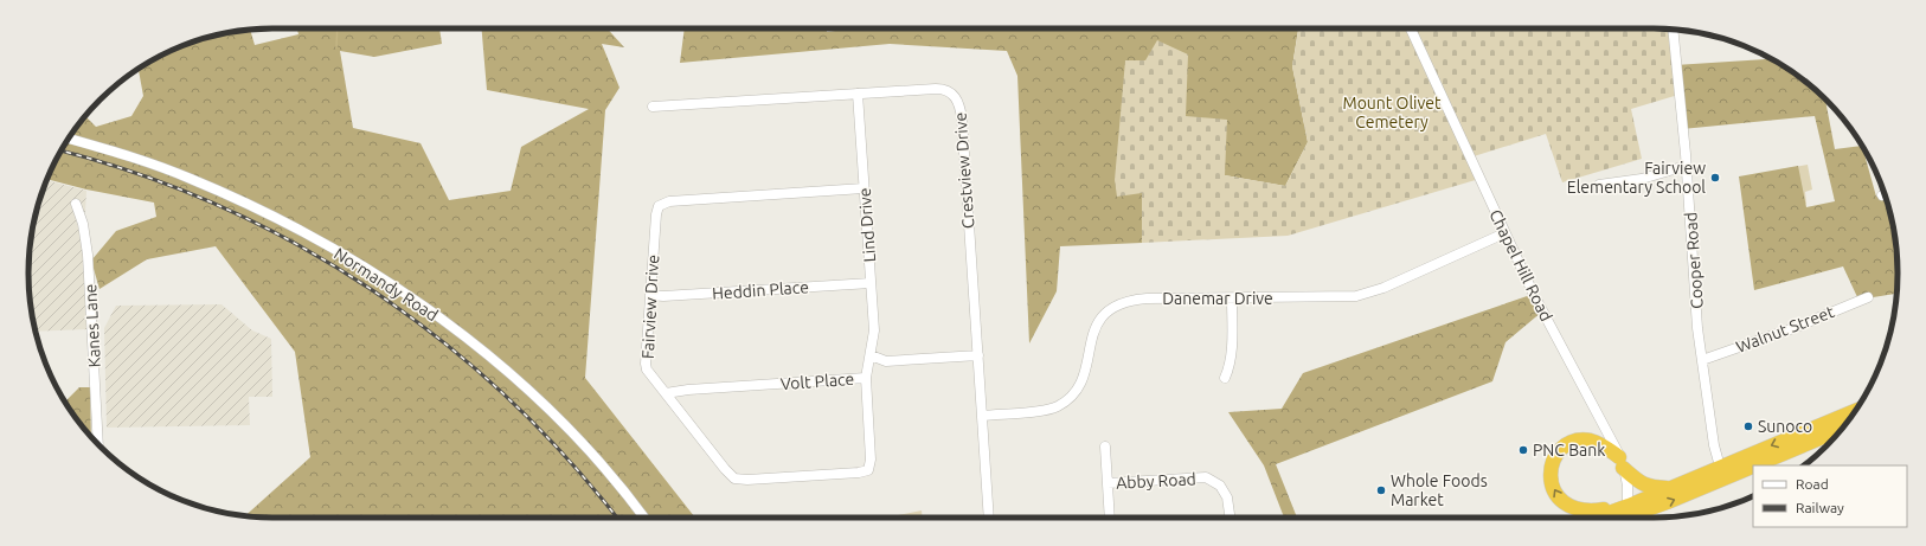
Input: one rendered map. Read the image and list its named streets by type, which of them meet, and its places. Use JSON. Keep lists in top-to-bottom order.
{
  "streets": {
    "street": [
      "Crestview Drive",
      "Lind Drive",
      "Cooper Road",
      "Chapel Hill Road",
      "Normandy Road",
      "Heddin Place",
      "Danemar Drive",
      "Fairview Drive",
      "Kanes Lane",
      "Walnut Street",
      "Volt Place",
      "Abby Road"
    ]
  },
  "crossings": [
    ["Crestview Drive", "Lind Drive"],
    ["Crestview Drive", "Danemar Drive"],
    ["Crestview Drive", "Volt Place"],
    ["Lind Drive", "Heddin Place"],
    ["Lind Drive", "Fairview Drive"],
    ["Lind Drive", "Volt Place"],
    ["Cooper Road", "Walnut Street"],
    ["Chapel Hill Road", "Danemar Drive"],
    ["Heddin Place", "Fairview Drive"],
    ["Fairview Drive", "Volt Place"]
  ],
  "parks": ["Mount Olivet Cemetery"],
  "places": [
    "Fairview Elementary School",
    "Sunoco",
    "PNC Bank",
    "Whole Foods Market"
  ],
  "legend": ["Road", "Railway"]
}
